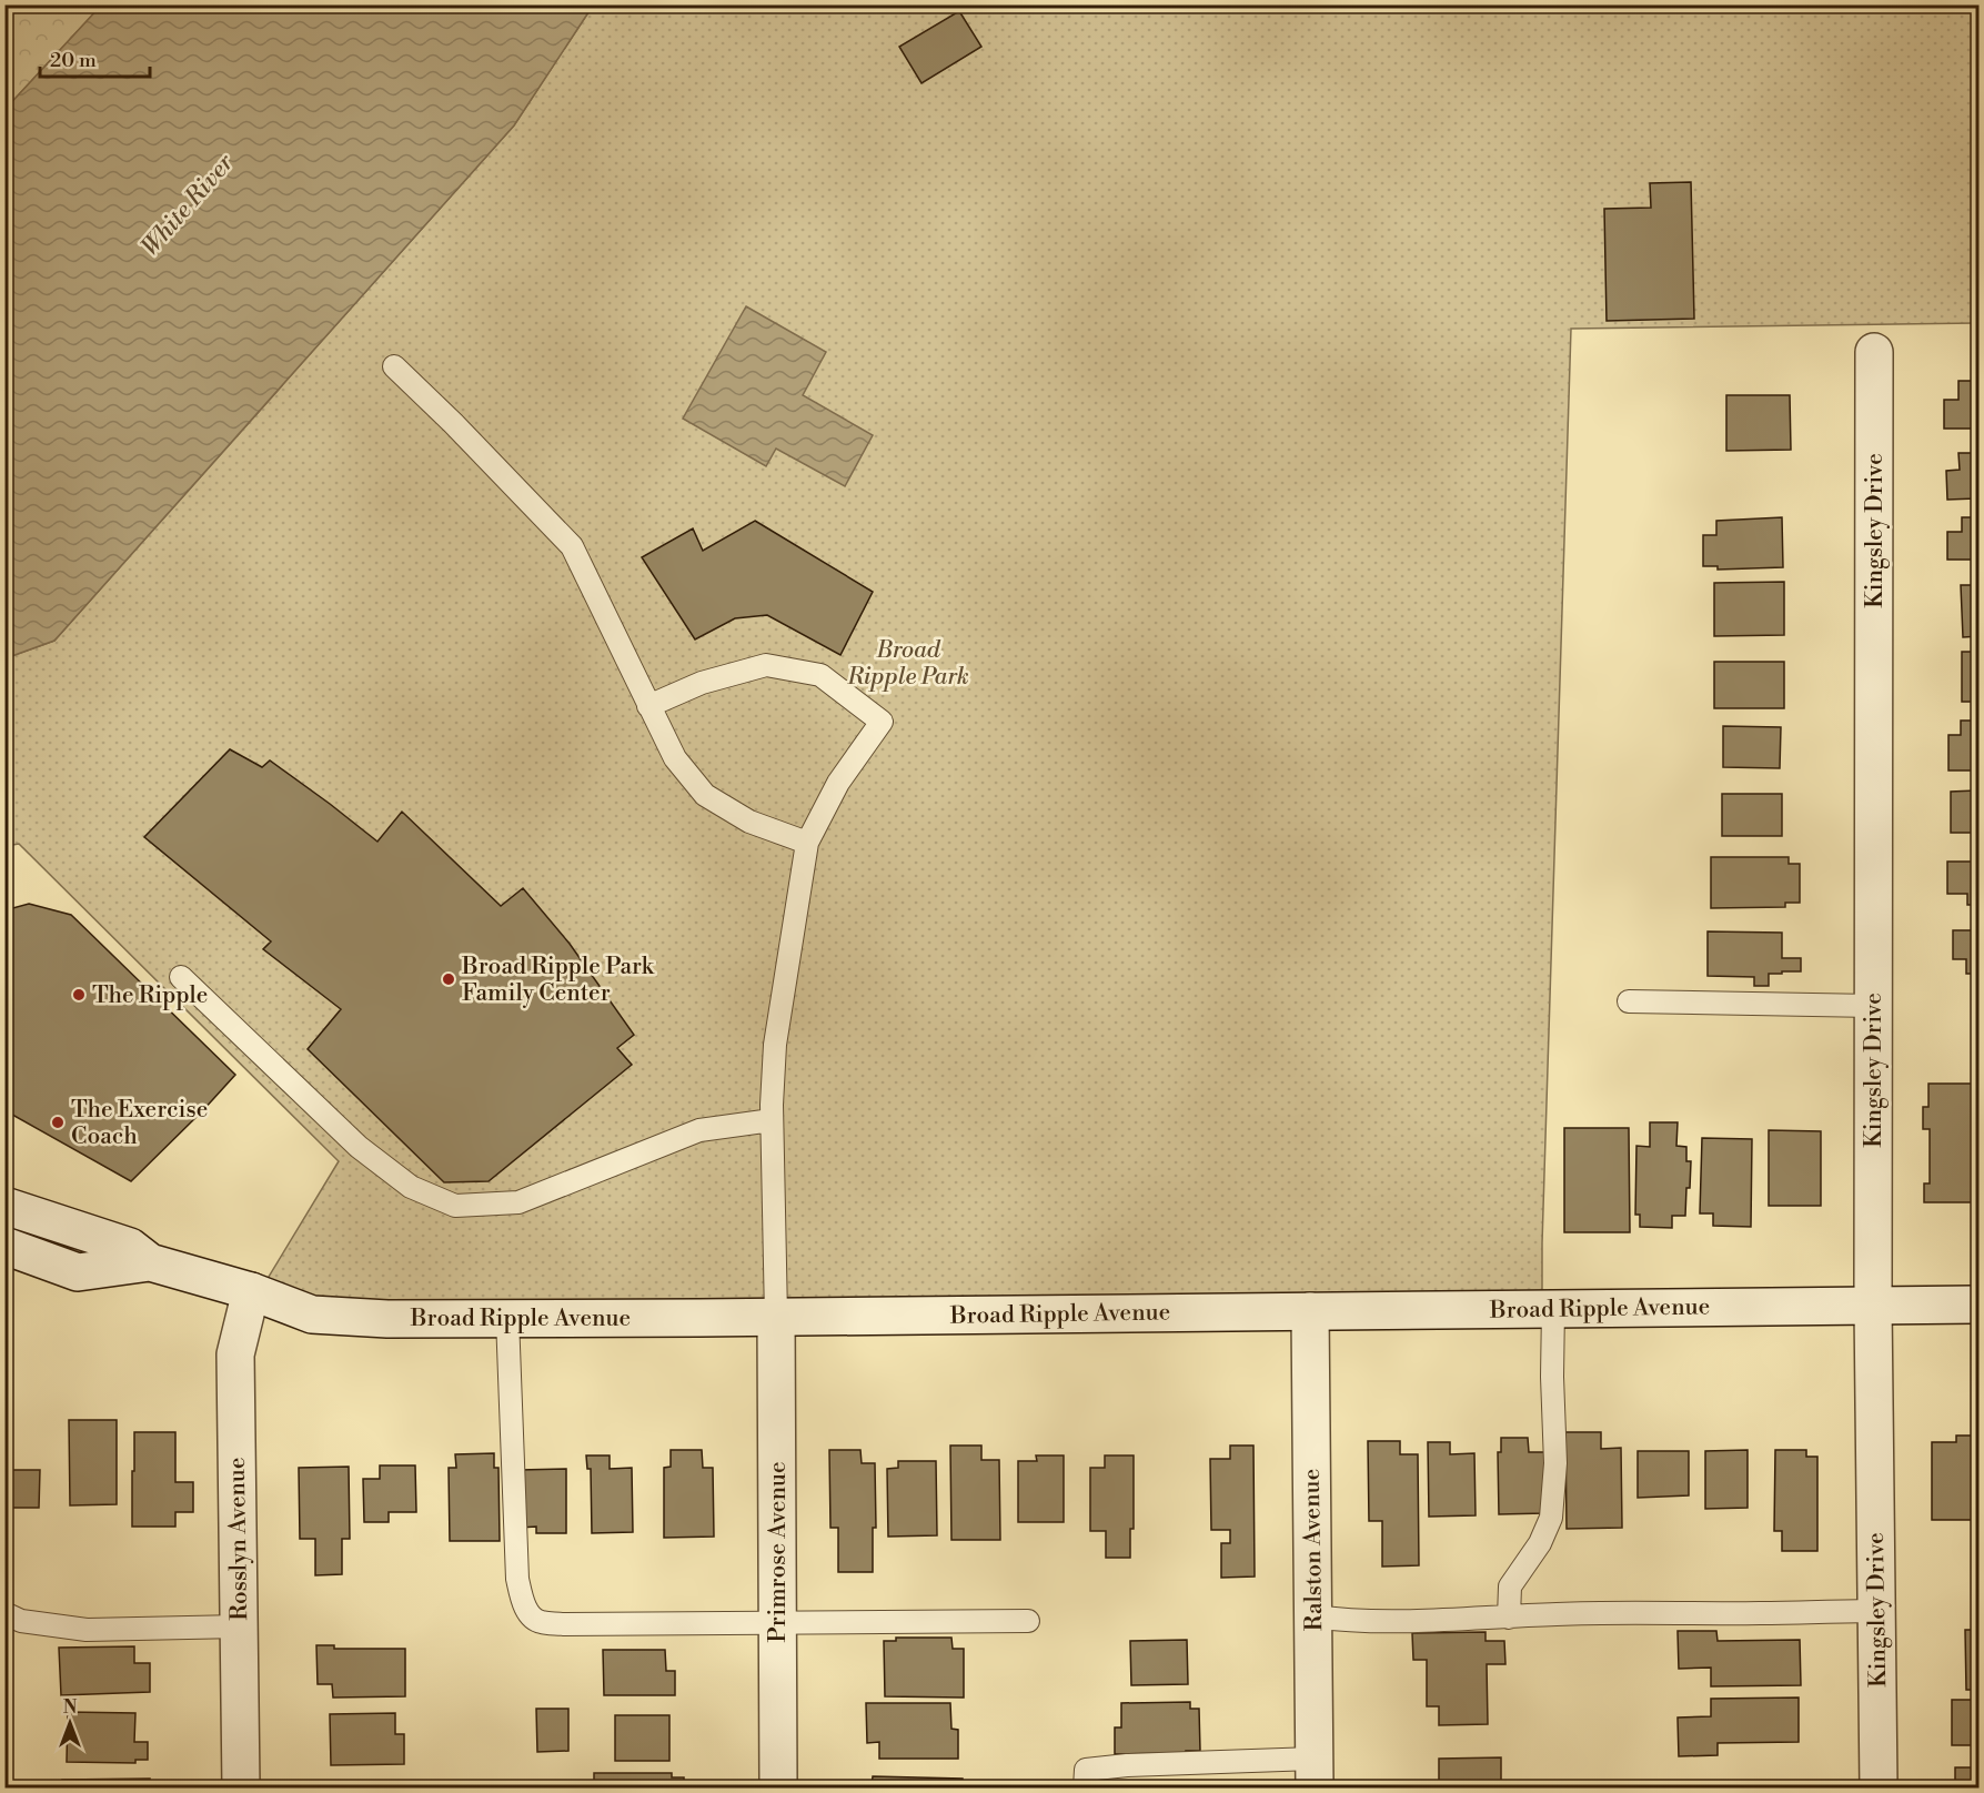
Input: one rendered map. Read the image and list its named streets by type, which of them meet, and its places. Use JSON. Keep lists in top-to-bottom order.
{
  "streets": {
    "street": [
      "Kingsley Drive",
      "Broad Ripple Avenue",
      "Rosslyn Avenue",
      "Ralston Avenue",
      "Primrose Avenue"
    ]
  },
  "crossings": [
    ["Kingsley Drive", "Broad Ripple Avenue"],
    ["Broad Ripple Avenue", "Rosslyn Avenue"],
    ["Broad Ripple Avenue", "Ralston Avenue"],
    ["Broad Ripple Avenue", "Primrose Avenue"]
  ],
  "water": ["White River"],
  "parks": ["Broad Ripple Park"],
  "places": ["Broad Ripple Park Family Center", "The Ripple", "The Exercise Coach"],
  "scale_bar": "20 m",
  "north": "top"
}
